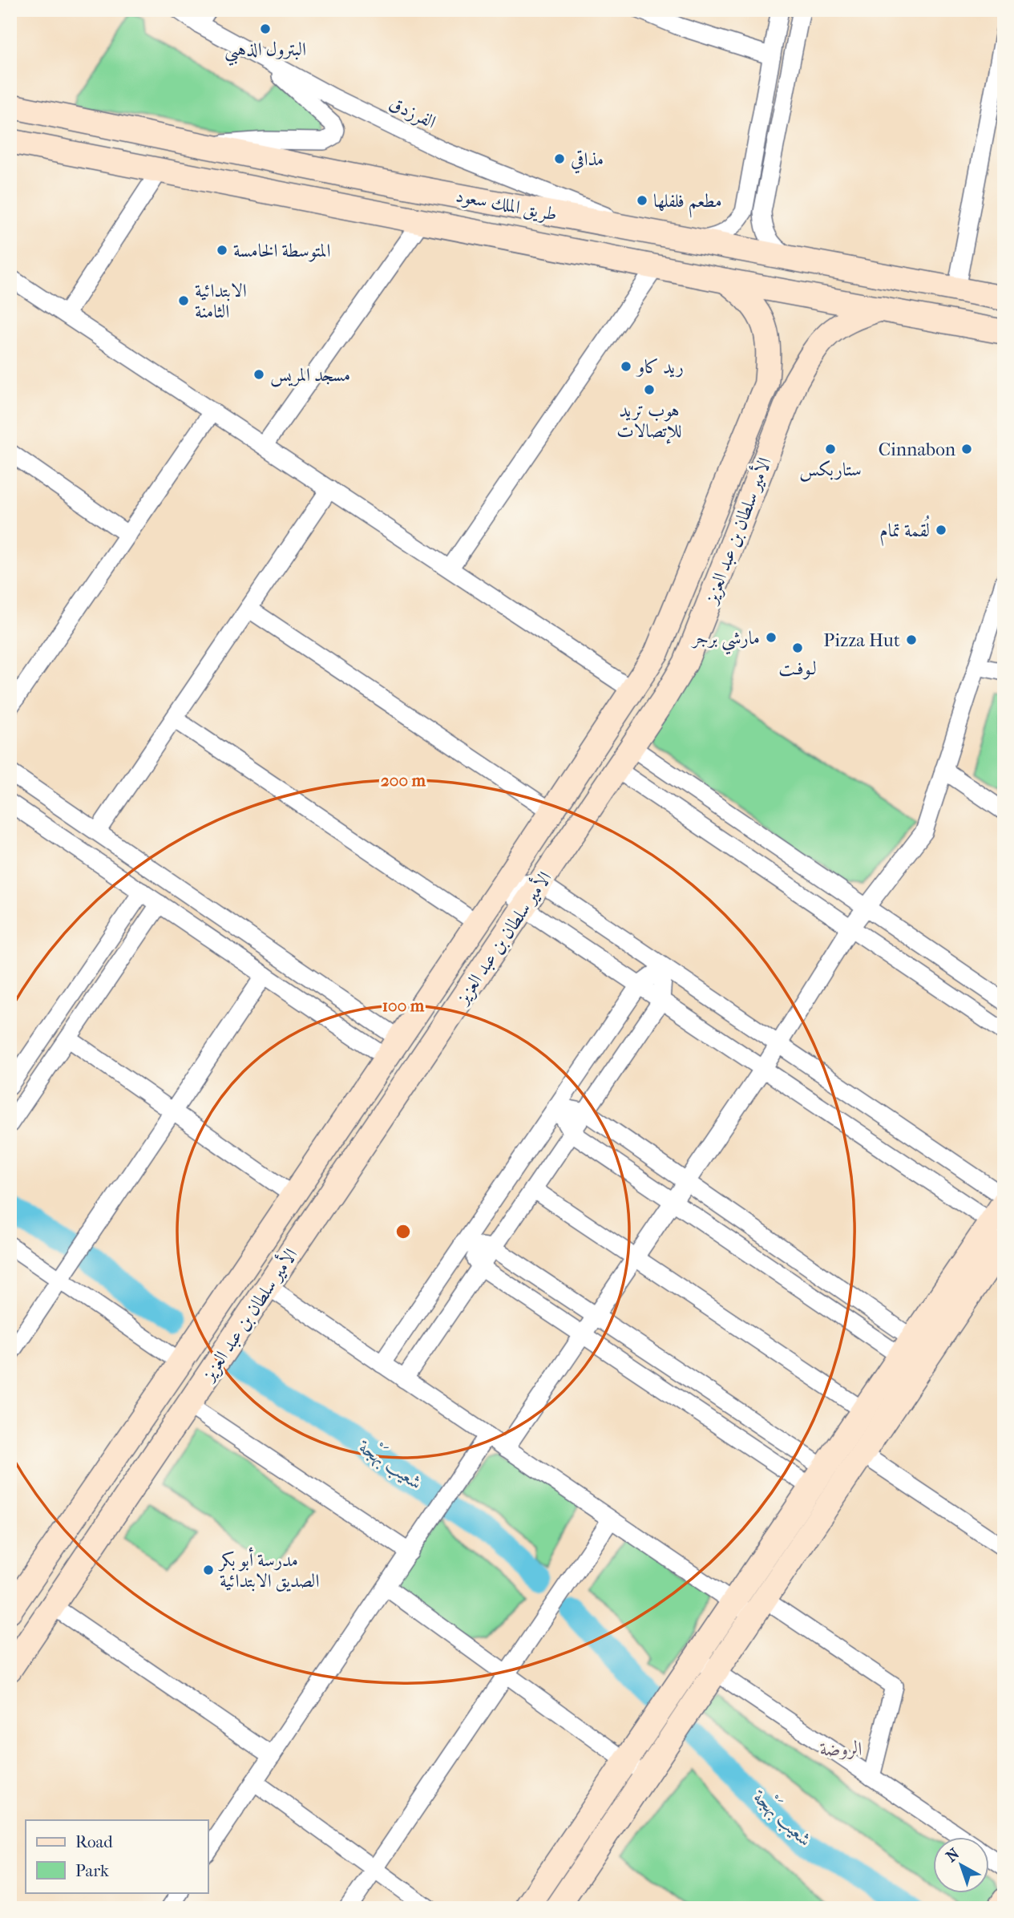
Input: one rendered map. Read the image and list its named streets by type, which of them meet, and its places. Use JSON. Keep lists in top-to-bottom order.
{
  "streets": {
    "street": ["الفرزدق", "طريق الملك سعود", "الأمير سلطان بن عبد العزيز"]
  },
  "crossings": [
    ["الفرزدق", "طريق الملك سعود"],
    ["طريق الملك سعود", "الأمير سلطان بن عبد العزيز"]
  ],
  "districts": ["الروضة"],
  "water": ["شعيب بَهْجة"],
  "places": [
    "البترول الذهبي",
    "مذاقي",
    "مطعم فلفلها",
    "المتوسطة الخامسة",
    "الابتدائية الثامنة",
    "ريد كاو",
    "مسجد المريس",
    "هوب تريد للإتصالات",
    "ستاربكس",
    "Cinnabon",
    "لُقمة تمام",
    "مارشي برجر",
    "Pizza Hut",
    "لـوفـت",
    "مدرسة أبو بكر الصديق الابتدائية"
  ],
  "legend": ["Road", "Park"],
  "north": "top left",
  "rings": ["200 m", "100 m"]
}
